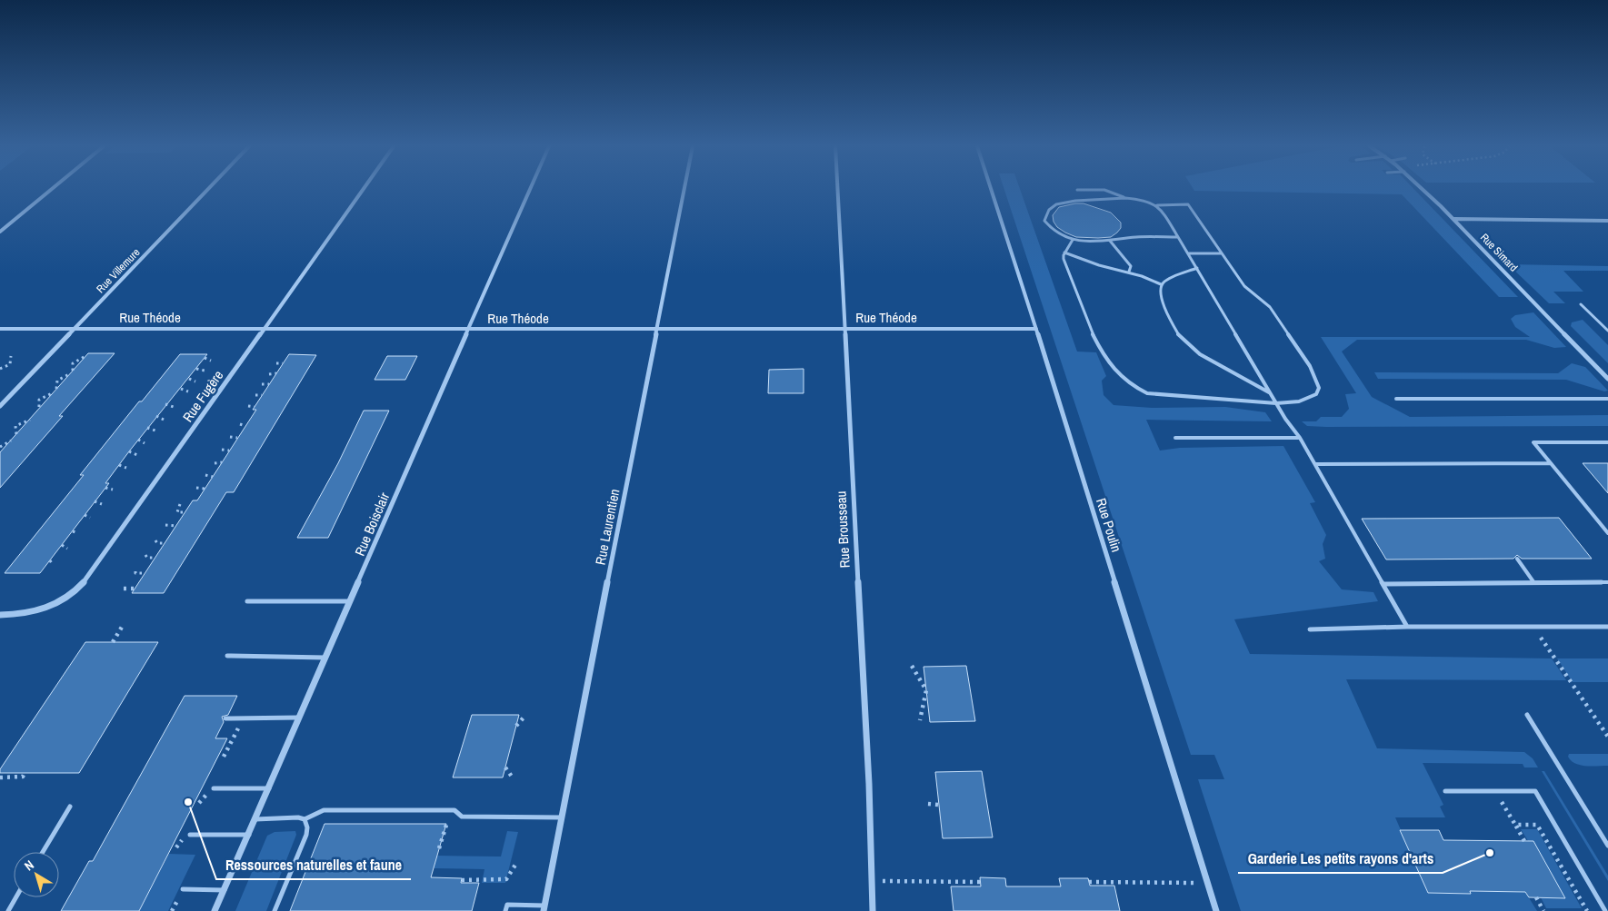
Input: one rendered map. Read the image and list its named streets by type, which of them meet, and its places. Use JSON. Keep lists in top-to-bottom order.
{
  "streets": {
    "street": [
      "Rue Simard",
      "Rue Villemure",
      "Rue Théode",
      "Rue Fugère",
      "Rue Boisclair",
      "Rue Poulin",
      "Rue Laurentien",
      "Rue Brousseau"
    ]
  },
  "crossings": [
    ["Rue Villemure", "Rue Théode"],
    ["Rue Théode", "Rue Fugère"],
    ["Rue Théode", "Rue Boisclair"],
    ["Rue Théode", "Rue Poulin"],
    ["Rue Théode", "Rue Laurentien"],
    ["Rue Théode", "Rue Brousseau"]
  ],
  "places": ["Ressources naturelles et faune", "Garderie Les petits rayons d'arts"],
  "north": "top left"
}
